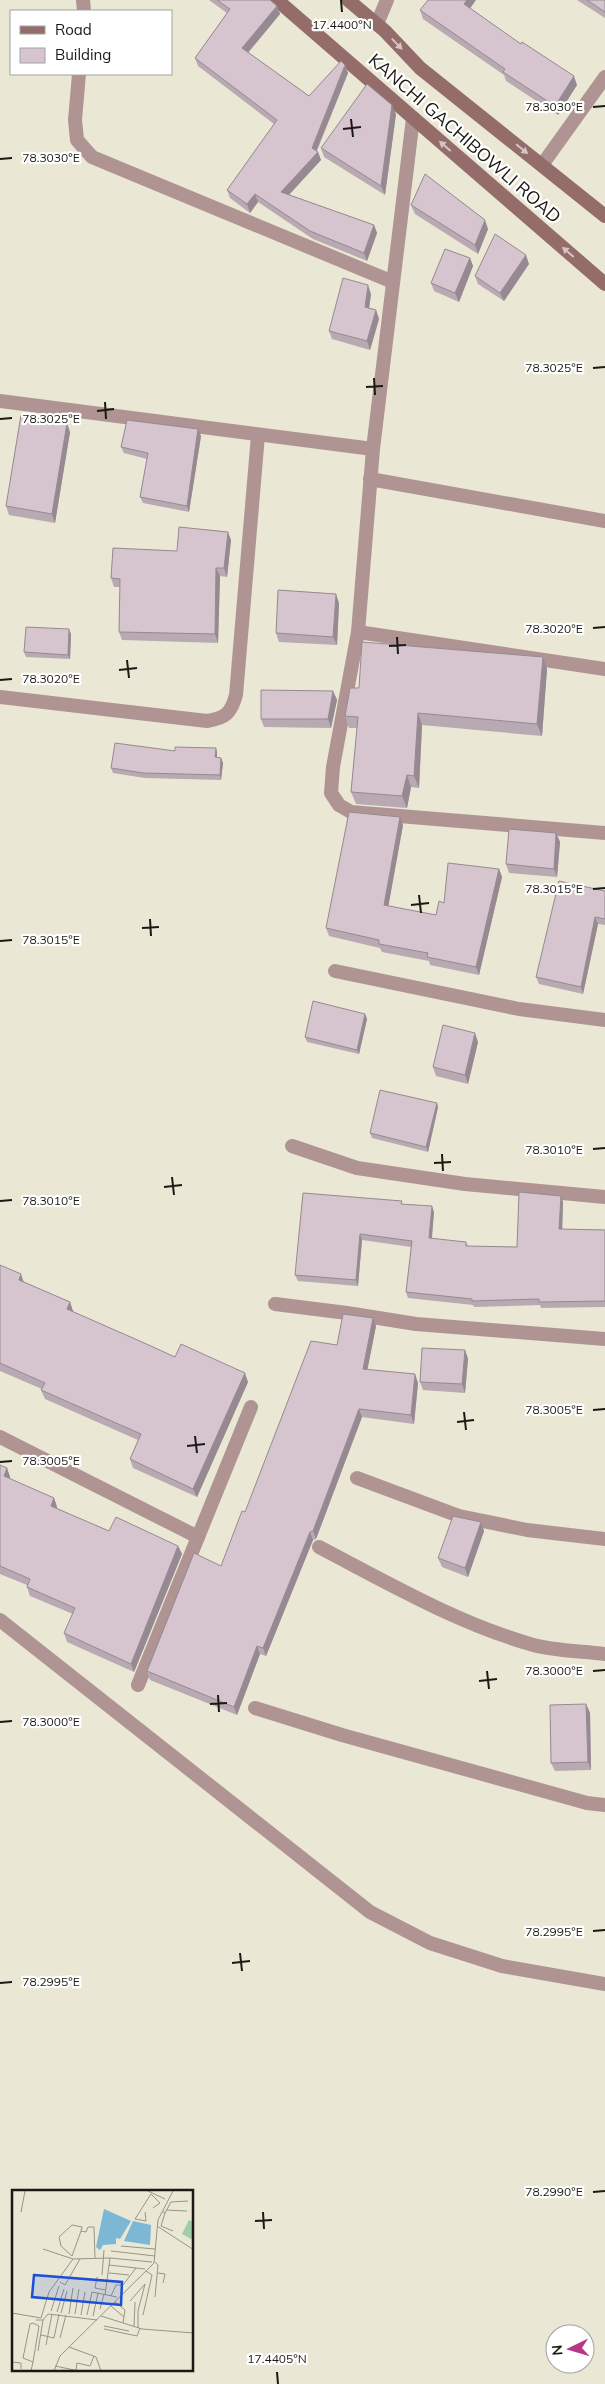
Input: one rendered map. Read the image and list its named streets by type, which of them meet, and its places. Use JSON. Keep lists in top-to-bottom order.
{
  "streets": {
    "main road": ["KANCHI GACHIBOWLI ROAD"]
  },
  "legend": ["Road", "Building"],
  "north": "left",
  "coordinates": [
    "17.4400°N",
    "78.3030°E",
    "78.3025°E",
    "78.3020°E",
    "78.3015°E",
    "78.3010°E",
    "78.3005°E",
    "78.3000°E",
    "78.2995°E",
    "78.2990°E",
    "17.4405°N"
  ]
}
